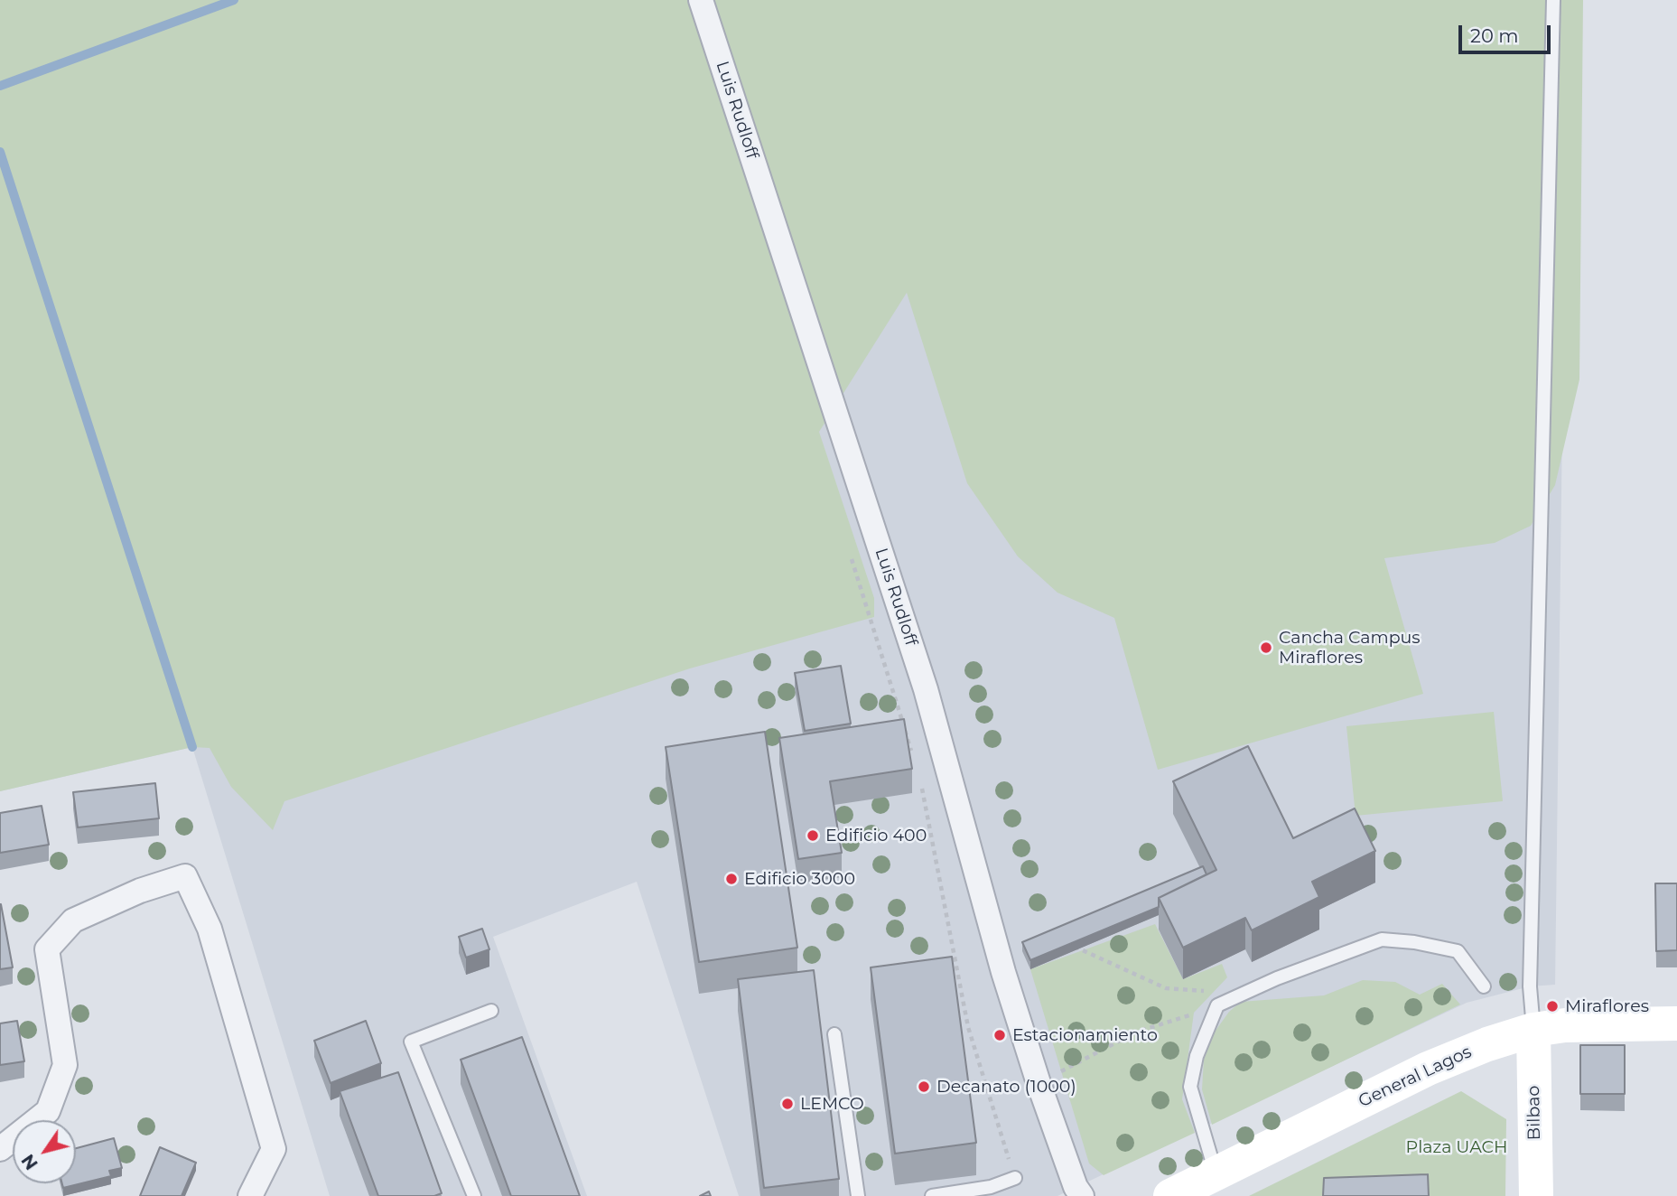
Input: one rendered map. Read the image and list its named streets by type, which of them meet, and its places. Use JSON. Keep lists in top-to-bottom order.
{
  "streets": {
    "main road": ["General Lagos", "Bilbao"],
    "street": ["Luis Rudloff"]
  },
  "crossings": [
    ["General Lagos", "Bilbao"]
  ],
  "parks": ["Plaza UACH"],
  "places": [
    "Cancha Campus Miraflores",
    "Edificio 400",
    "Edificio 3000",
    "Miraflores",
    "Estacionamiento",
    "Decanato (1000)",
    "LEMCO"
  ],
  "scale_bar": "20 m",
  "north": "bottom left"
}
